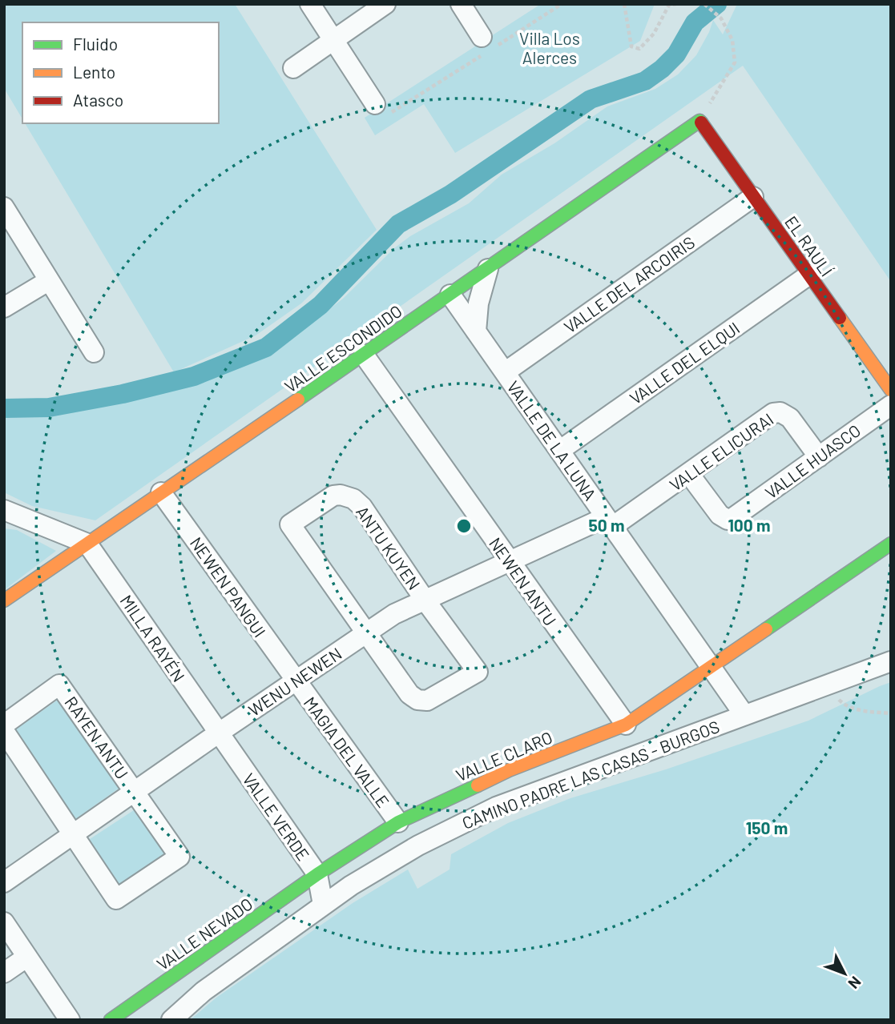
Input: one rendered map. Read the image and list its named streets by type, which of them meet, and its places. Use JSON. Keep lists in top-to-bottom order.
{
  "streets": {
    "street": [
      "EL RAULÍ",
      "VALLE DEL ARCOIRIS",
      "VALLE ESCONDIDO",
      "VALLE DEL ELQUI",
      "VALLE DE LA LUNA",
      "VALLE ELICURAI",
      "VALLE HUASCO",
      "ANTU KUYEN",
      "NEWEN ANTU",
      "NEWEN PANGUI",
      "MILLA RAYÉN",
      "WENU NEWEN",
      "RAYEN ANTU",
      "MAGIA DEL VALLE",
      "VALLE CLARO",
      "CAMINO PADRE LAS CASAS - BURGOS",
      "VALLE VERDE",
      "VALLE NEVADO"
    ]
  },
  "crossings": [
    ["EL RAULÍ", "VALLE DEL ARCOIRIS"],
    ["EL RAULÍ", "VALLE ESCONDIDO"],
    ["EL RAULÍ", "VALLE DEL ELQUI"],
    ["VALLE DEL ARCOIRIS", "VALLE DE LA LUNA"],
    ["VALLE ESCONDIDO", "VALLE DE LA LUNA"],
    ["VALLE ESCONDIDO", "NEWEN ANTU"],
    ["VALLE ESCONDIDO", "NEWEN PANGUI"],
    ["VALLE ESCONDIDO", "MILLA RAYÉN"],
    ["VALLE DEL ELQUI", "VALLE DE LA LUNA"],
    ["VALLE DE LA LUNA", "VALLE ELICURAI"],
    ["VALLE DE LA LUNA", "WENU NEWEN"],
    ["VALLE DE LA LUNA", "VALLE CLARO"],
    ["VALLE DE LA LUNA", "CAMINO PADRE LAS CASAS - BURGOS"],
    ["VALLE ELICURAI", "VALLE HUASCO"],
    ["VALLE ELICURAI", "WENU NEWEN"],
    ["ANTU KUYEN", "WENU NEWEN"],
    ["NEWEN ANTU", "WENU NEWEN"],
    ["NEWEN ANTU", "VALLE CLARO"],
    ["NEWEN PANGUI", "WENU NEWEN"],
    ["NEWEN PANGUI", "MAGIA DEL VALLE"],
    ["MILLA RAYÉN", "WENU NEWEN"],
    ["MILLA RAYÉN", "VALLE VERDE"],
    ["WENU NEWEN", "RAYEN ANTU"],
    ["WENU NEWEN", "MAGIA DEL VALLE"],
    ["WENU NEWEN", "VALLE VERDE"],
    ["MAGIA DEL VALLE", "VALLE CLARO"],
    ["VALLE CLARO", "VALLE VERDE"],
    ["VALLE CLARO", "VALLE NEVADO"],
    ["CAMINO PADRE LAS CASAS - BURGOS", "VALLE VERDE"],
    ["VALLE VERDE", "VALLE NEVADO"]
  ],
  "parks": ["Villa Los Alerces"],
  "legend": ["Fluido", "Lento", "Atasco"],
  "north": "bottom right",
  "rings": ["50 m", "100 m", "150 m"]
}
